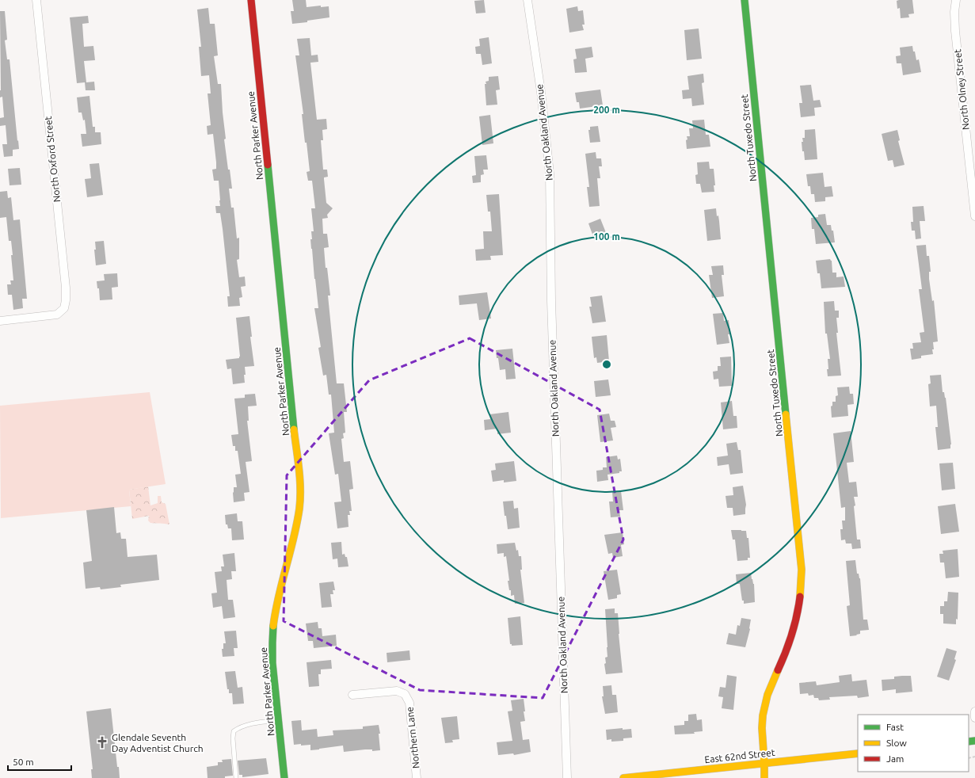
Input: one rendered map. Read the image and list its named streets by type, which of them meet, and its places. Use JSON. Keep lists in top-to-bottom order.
{
  "streets": {
    "street": [
      "North Olney Street",
      "North Oakland Avenue",
      "North Parker Avenue",
      "North Tuxedo Street",
      "North Oxford Street",
      "Northern Lane",
      "East 62nd Street"
    ]
  },
  "crossings": [
    ["North Tuxedo Street", "East 62nd Street"]
  ],
  "places": {
    "church": ["Glendale Seventh Day Adventist Church"]
  },
  "legend": ["Fast", "Slow", "Jam"],
  "scale_bar": "50 m",
  "rings": ["200 m", "100 m"]
}
